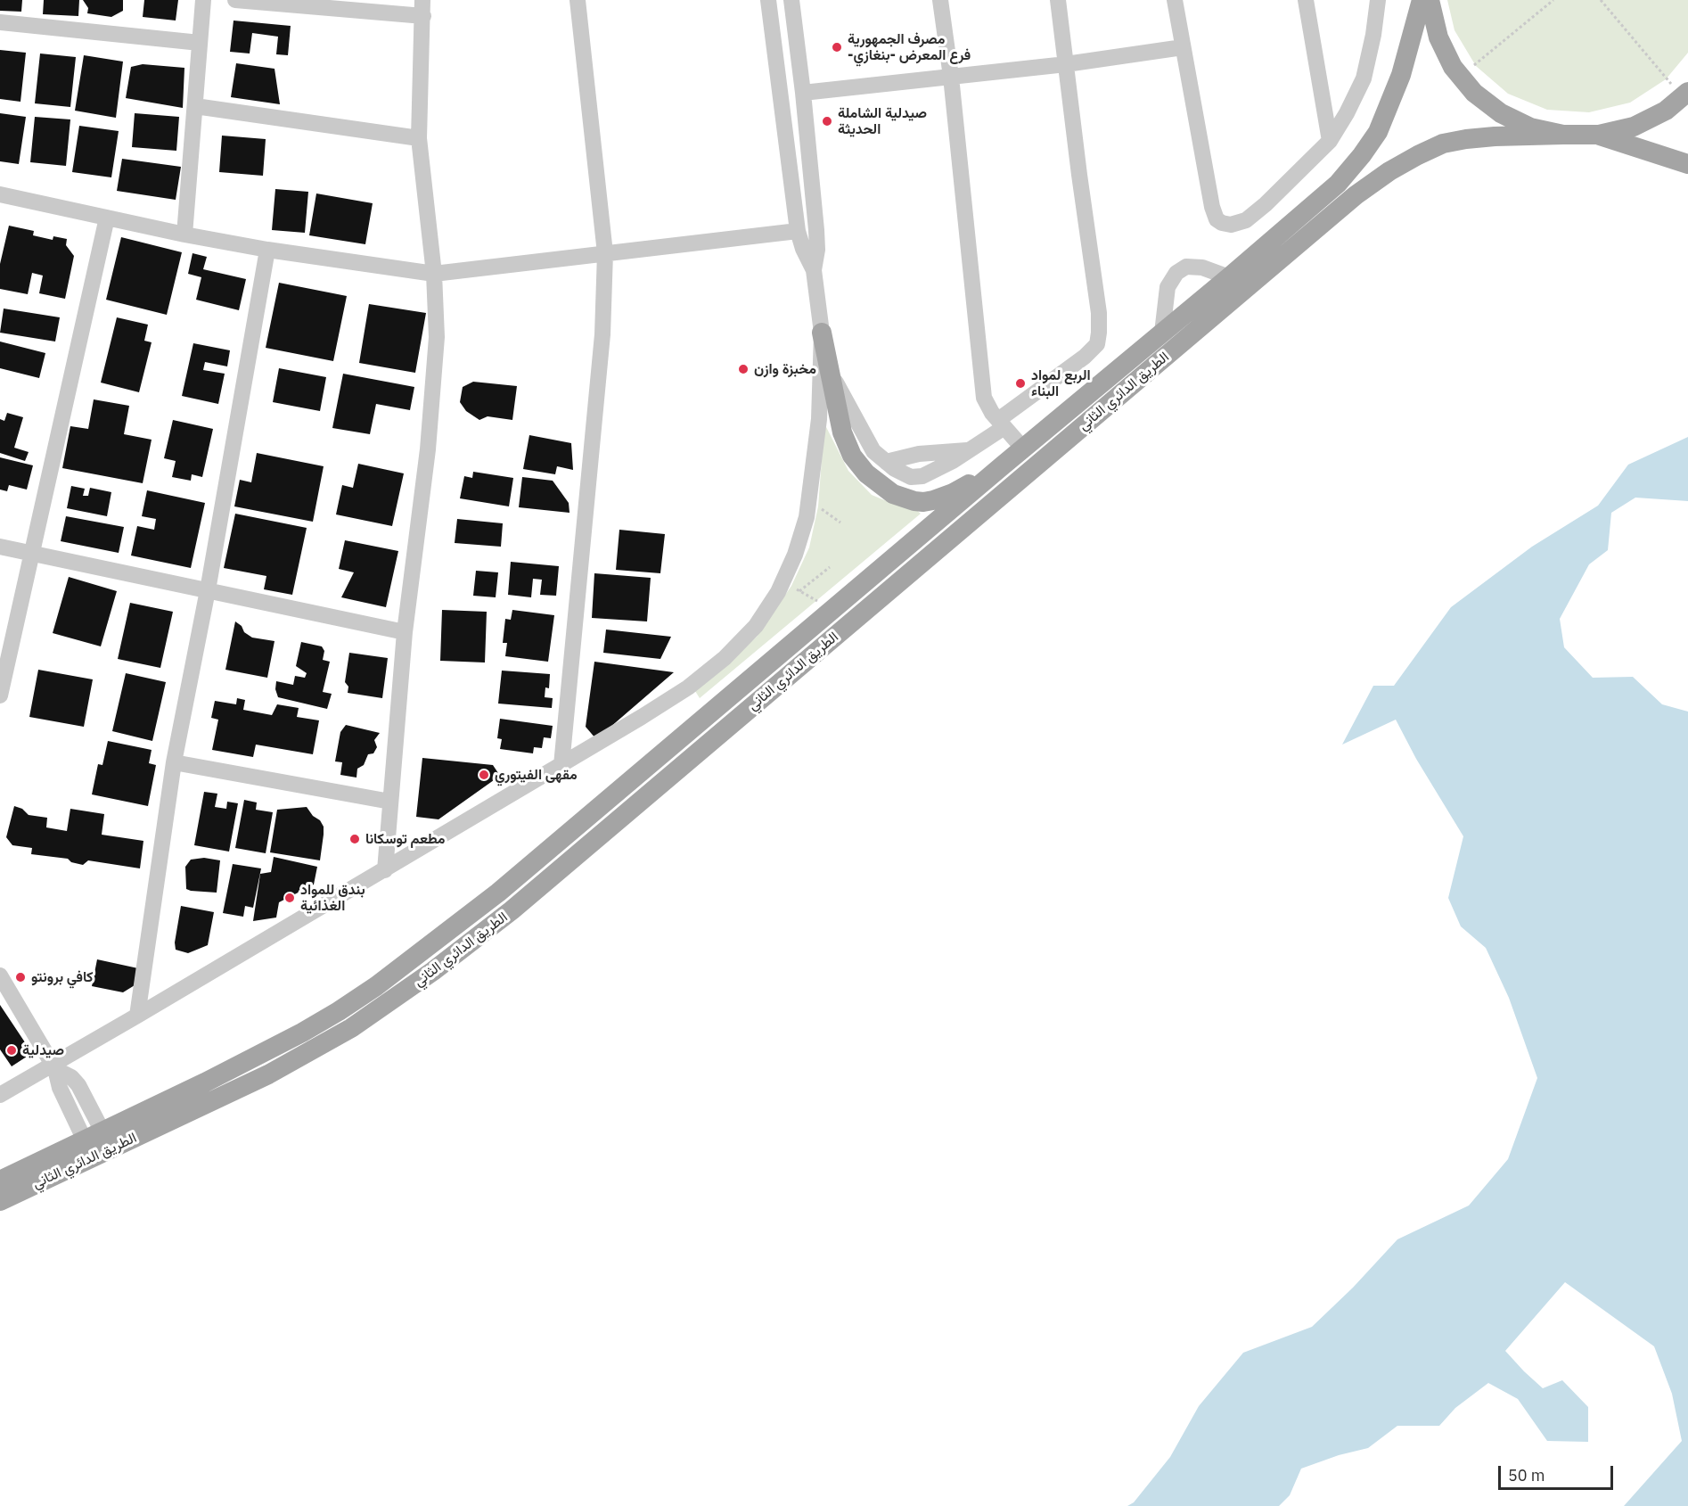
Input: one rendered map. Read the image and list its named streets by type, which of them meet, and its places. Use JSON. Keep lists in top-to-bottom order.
{
  "streets": {
    "main road": ["الطريق الدائري الثاني"]
  },
  "places": [
    "مصرف الجمهورية -فرع المعرض -بنغازي",
    "صيدلية الشاملة الحديثة",
    "مخبزة وازن",
    "الربع لمواد البناء",
    "مقهى الفيتوري",
    "مطعم توسكانا",
    "بندق للمواد الغذائية",
    "كافي برونتو",
    "صيدلية"
  ],
  "scale_bar": "50 m"
}
